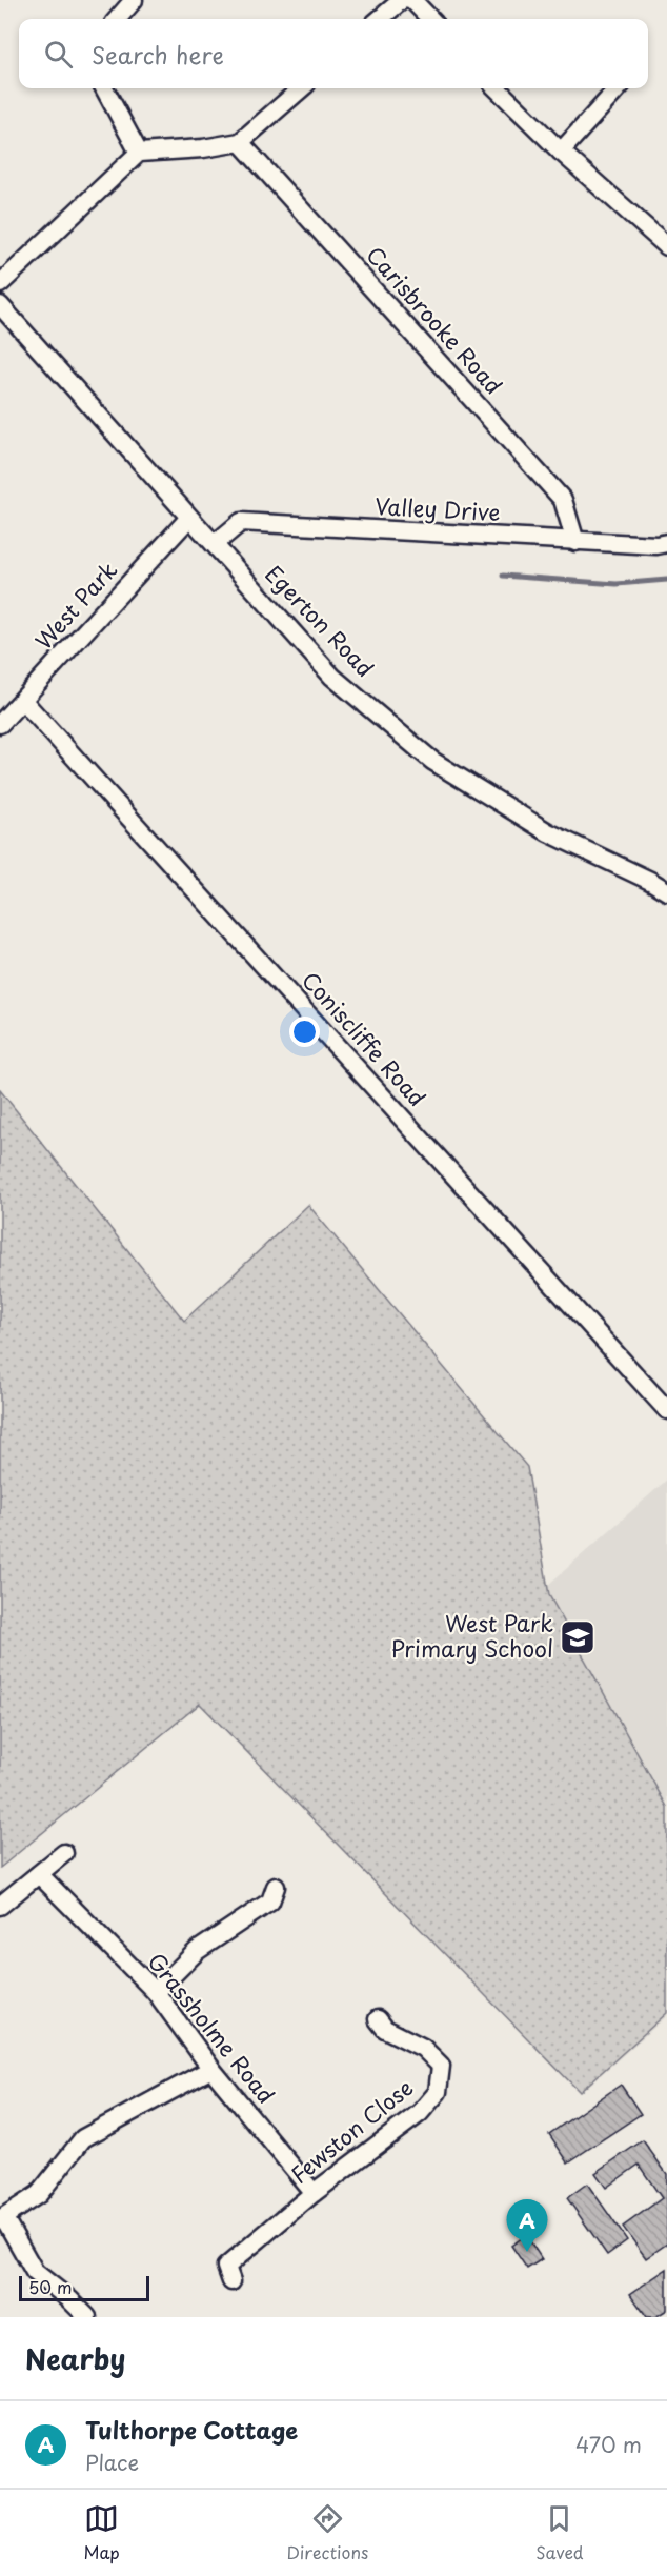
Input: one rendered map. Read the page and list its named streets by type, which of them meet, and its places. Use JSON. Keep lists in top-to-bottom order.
{
  "streets": {
    "street": [
      "Carisbrooke Road",
      "Valley Drive",
      "West Park",
      "Egerton Road",
      "Coniscliffe Road",
      "Grassholme Road",
      "Fewston Close"
    ]
  },
  "crossings": [
    ["Carisbrooke Road", "Valley Drive"],
    ["Valley Drive", "Egerton Road"],
    ["West Park", "Egerton Road"],
    ["West Park", "Coniscliffe Road"],
    ["Grassholme Road", "Fewston Close"]
  ],
  "places": {
    "school or university": ["West Park Primary School"]
  },
  "scale_bar": "50 m",
  "page": {
    "search": "Search here",
    "pins": "A",
    "scale": "50 m",
    "heading": "Nearby",
    "list": [
      {
        "mark": "A",
        "name": "Tulthorpe Cottage",
        "note": "Place",
        "value": "470 m"
      }
    ],
    "nav": ["Map", "Directions", "Saved"]
  }
}
